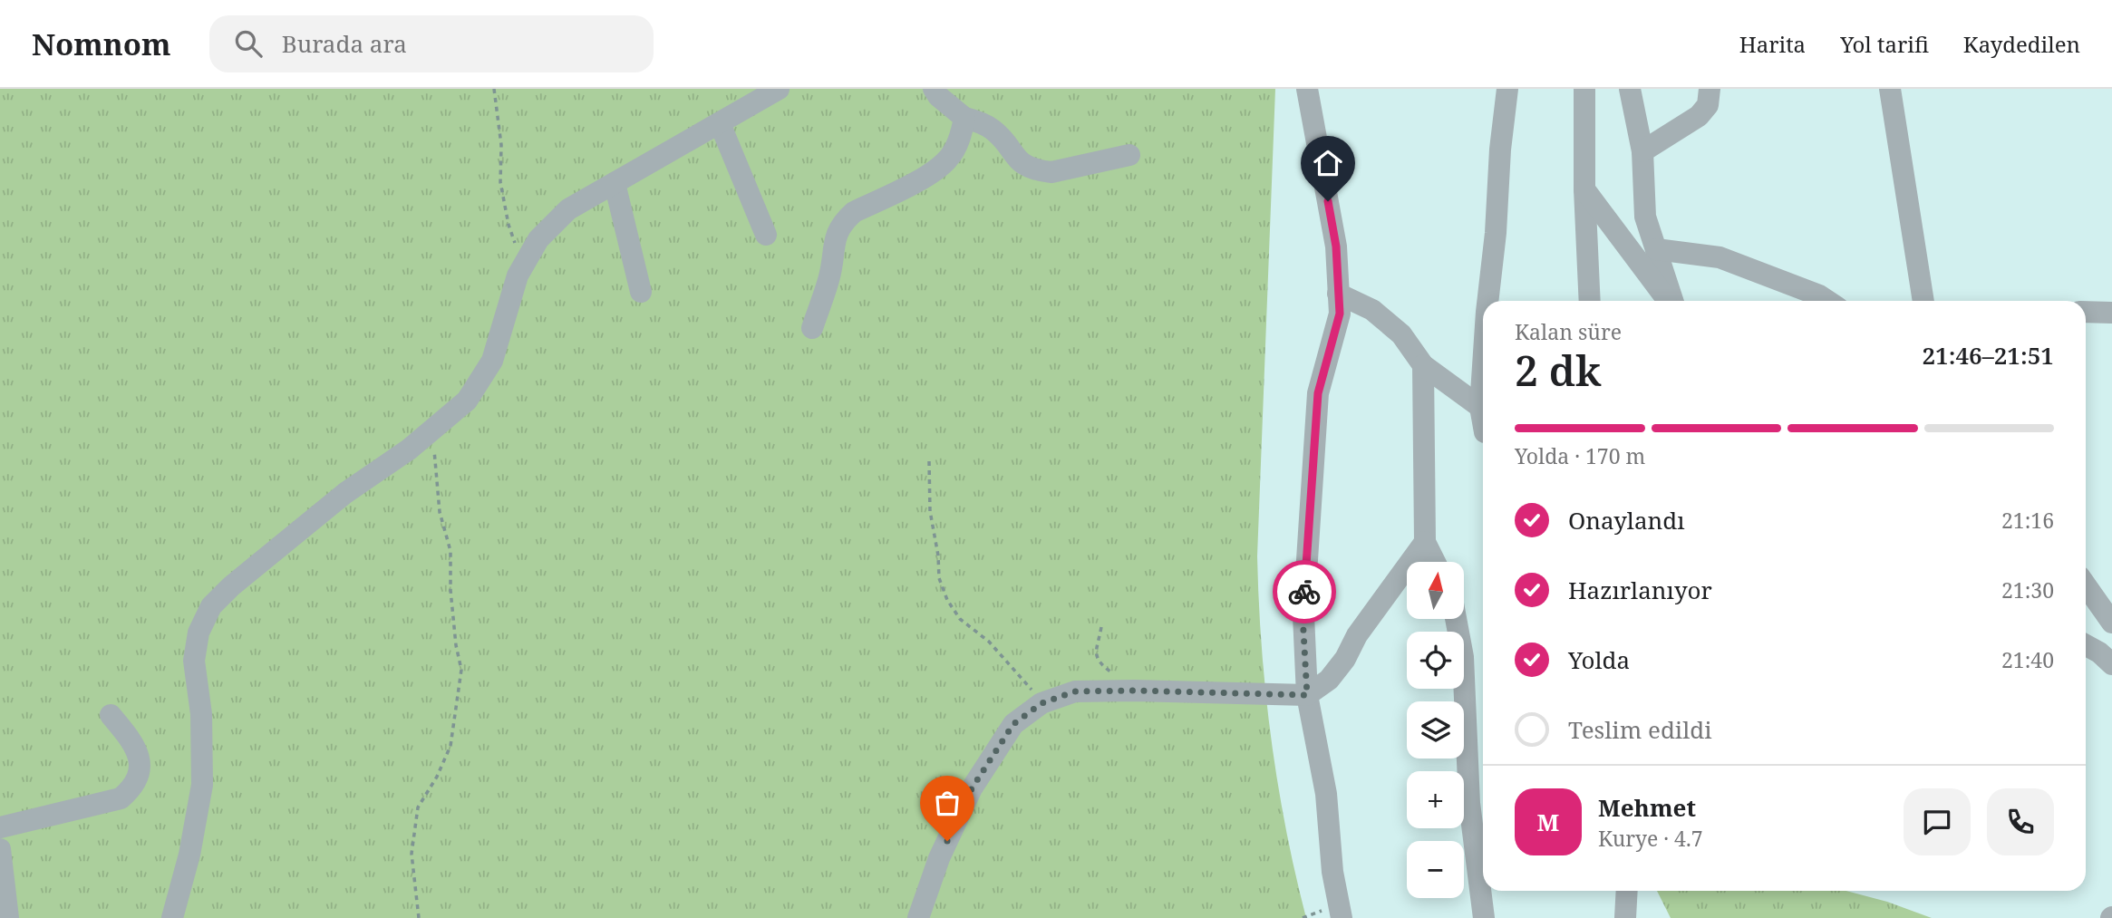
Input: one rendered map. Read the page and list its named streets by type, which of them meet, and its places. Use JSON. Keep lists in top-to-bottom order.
{
  "north": "top",
  "page": {
    "header": "Nomnom",
    "search": "Burada ara",
    "nav": ["Harita", "Yol tarifi", "Kaydedilen"],
    "heading": ["2 dk", "Kalan süre", "21:46–21:51"],
    "panel": ["Mehmet", "Kurye · 4.7"],
    "bar": "Yolda · 170 m",
    "list": [
      ["Onaylandı", "21:16"],
      ["Hazırlanıyor", "21:30"],
      ["Yolda", "21:40"],
      "Teslim edildi"
    ],
    "map_buttons": ["+", "−"],
    "round": "M"
  }
}
